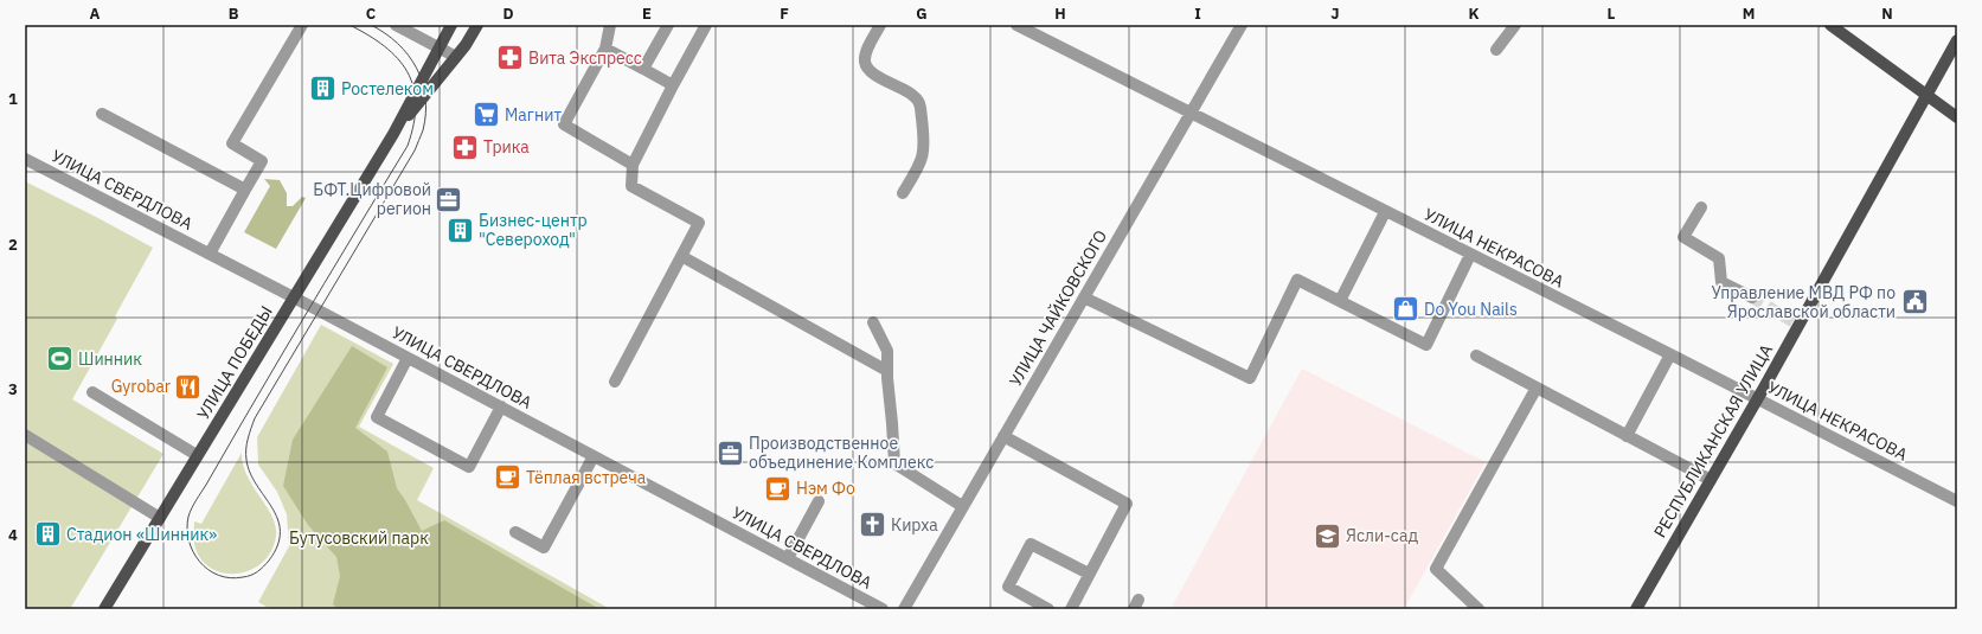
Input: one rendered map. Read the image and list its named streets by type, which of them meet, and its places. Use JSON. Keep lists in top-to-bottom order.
{
  "streets": {
    "main road": ["УЛИЦА ПОБЕДЫ", "РЕСПУБЛИКАНСКАЯ УЛИЦА"],
    "street": ["УЛИЦА СВЕРДЛОВА", "УЛИЦА НЕКРАСОВА", "УЛИЦА ЧАЙКОВСКОГО"]
  },
  "crossings": [
    ["УЛИЦА СВЕРДЛОВА", "УЛИЦА ПОБЕДЫ"],
    ["УЛИЦА НЕКРАСОВА", "УЛИЦА ЧАЙКОВСКОГО"],
    ["УЛИЦА НЕКРАСОВА", "РЕСПУБЛИКАНСКАЯ УЛИЦА"]
  ],
  "parks": ["Бутусовский парк"],
  "places": {
    "pharmacy": ["Вита Экспресс", "Трика"],
    "building": ["Ростелеком", "Бизнес-центр \"Североход\"", "Стадион «Шинник»"],
    "supermarket": ["Магнит"],
    "office": ["БФТ.Цифровой регион", "Производственное объединение Комплекс"],
    "public building": ["Управление МВД РФ по Ярославской области"],
    "shop": ["Do You Nails"],
    "sports": ["Шинник"],
    "restaurant": ["Gyrobar"],
    "cafe": ["Тёплая встреча", "Нэм Фо"],
    "church": ["Кирха"],
    "school or university": ["Ясли-сад"]
  },
  "grid": {
    "columns": [
      "A",
      "B",
      "C",
      "D",
      "E",
      "F",
      "G",
      "H",
      "I",
      "J",
      "K",
      "L",
      "M",
      "N"
    ],
    "rows": [
      "1",
      "2",
      "3",
      "4"
    ]
  }
}
